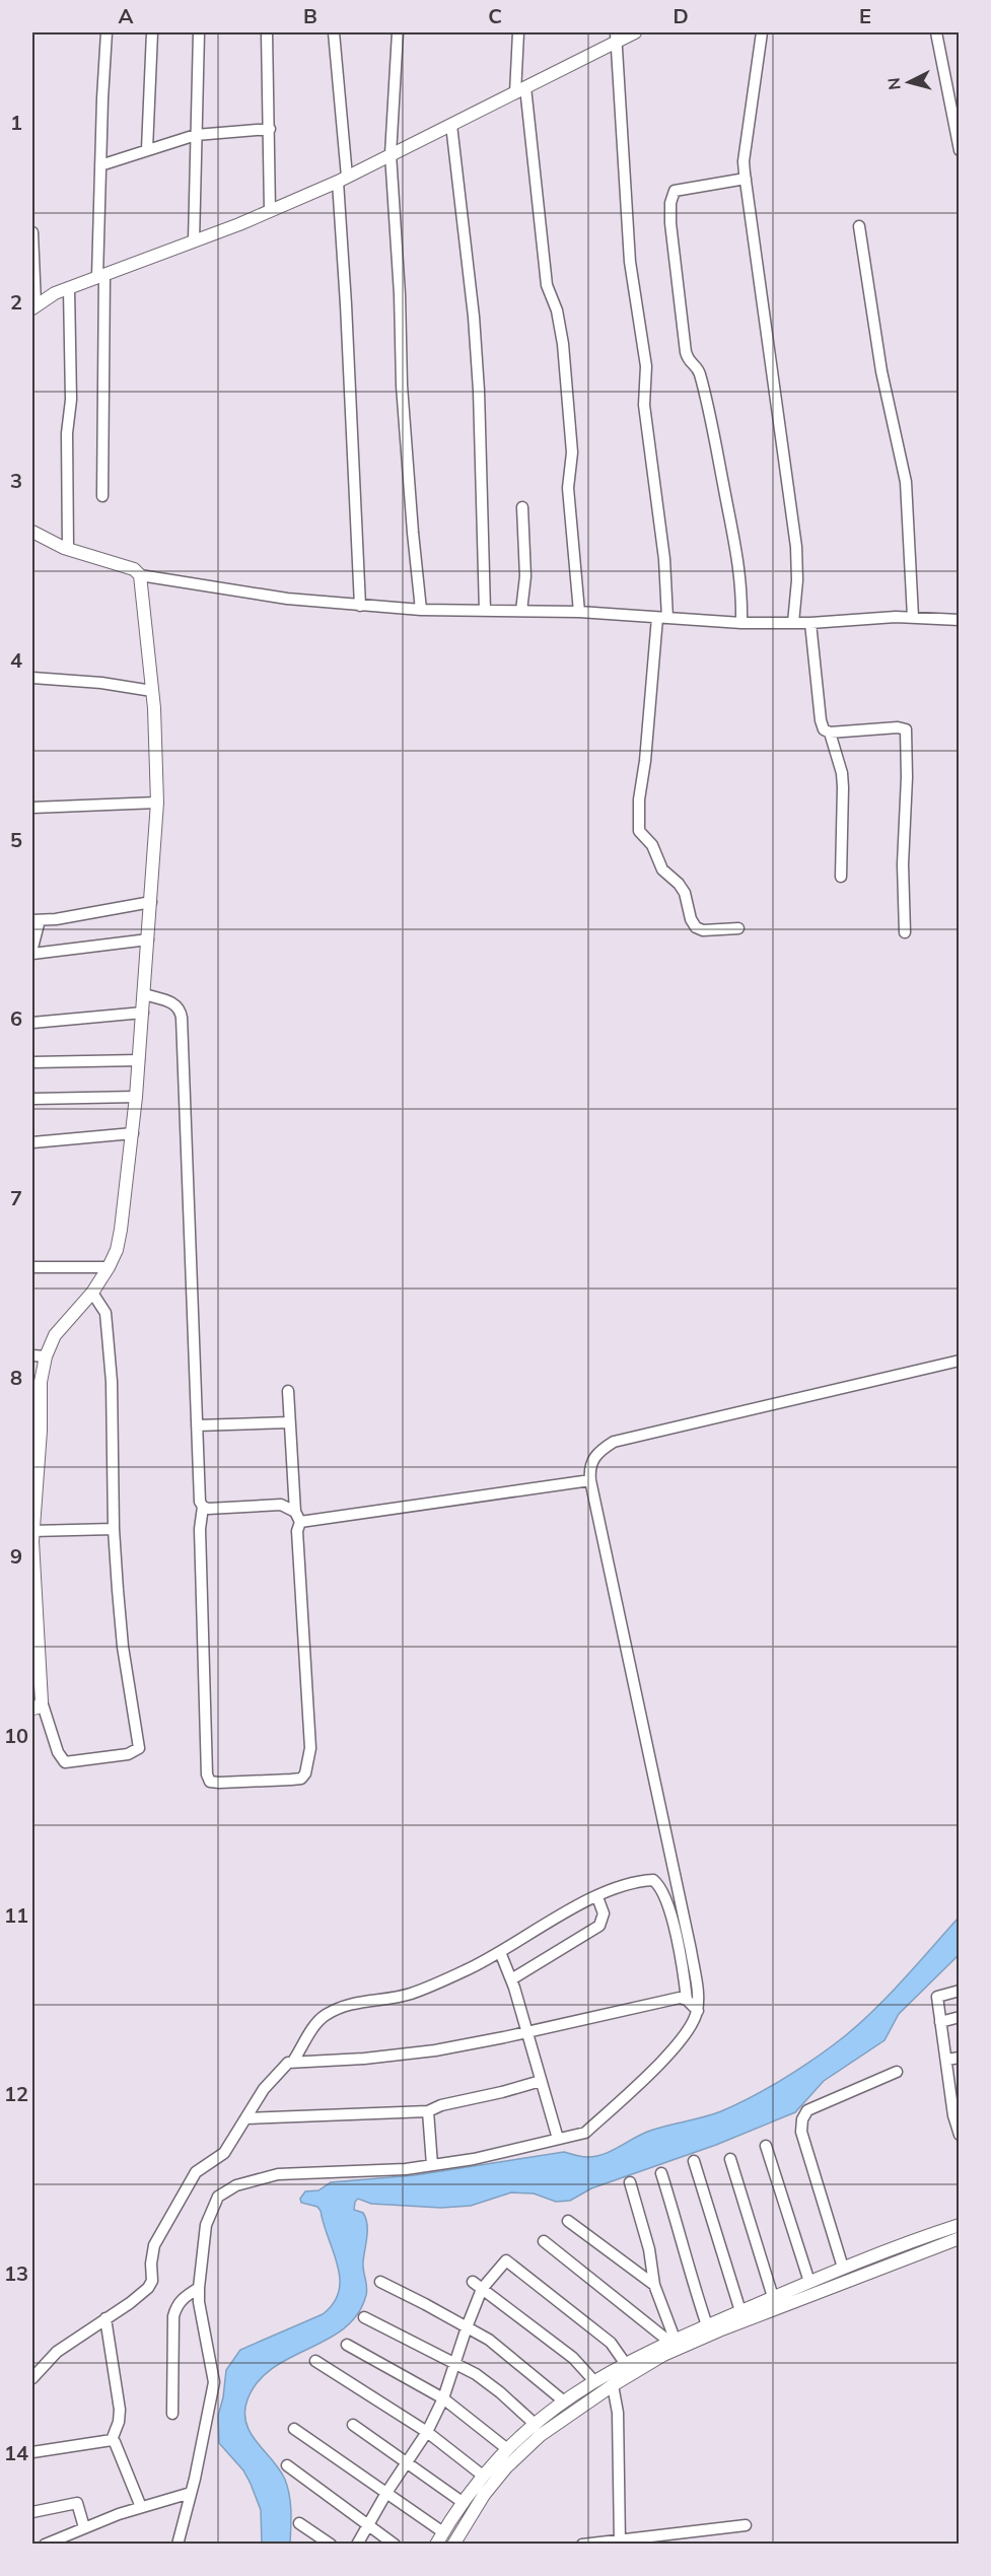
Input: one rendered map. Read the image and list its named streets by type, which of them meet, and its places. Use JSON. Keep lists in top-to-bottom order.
{
  "north": "left",
  "grid": {
    "columns": [
      "A",
      "B",
      "C",
      "D",
      "E"
    ],
    "rows": [
      "1",
      "2",
      "3",
      "4",
      "5",
      "6",
      "7",
      "8",
      "9",
      "10",
      "11",
      "12",
      "13",
      "14"
    ]
  }
}
